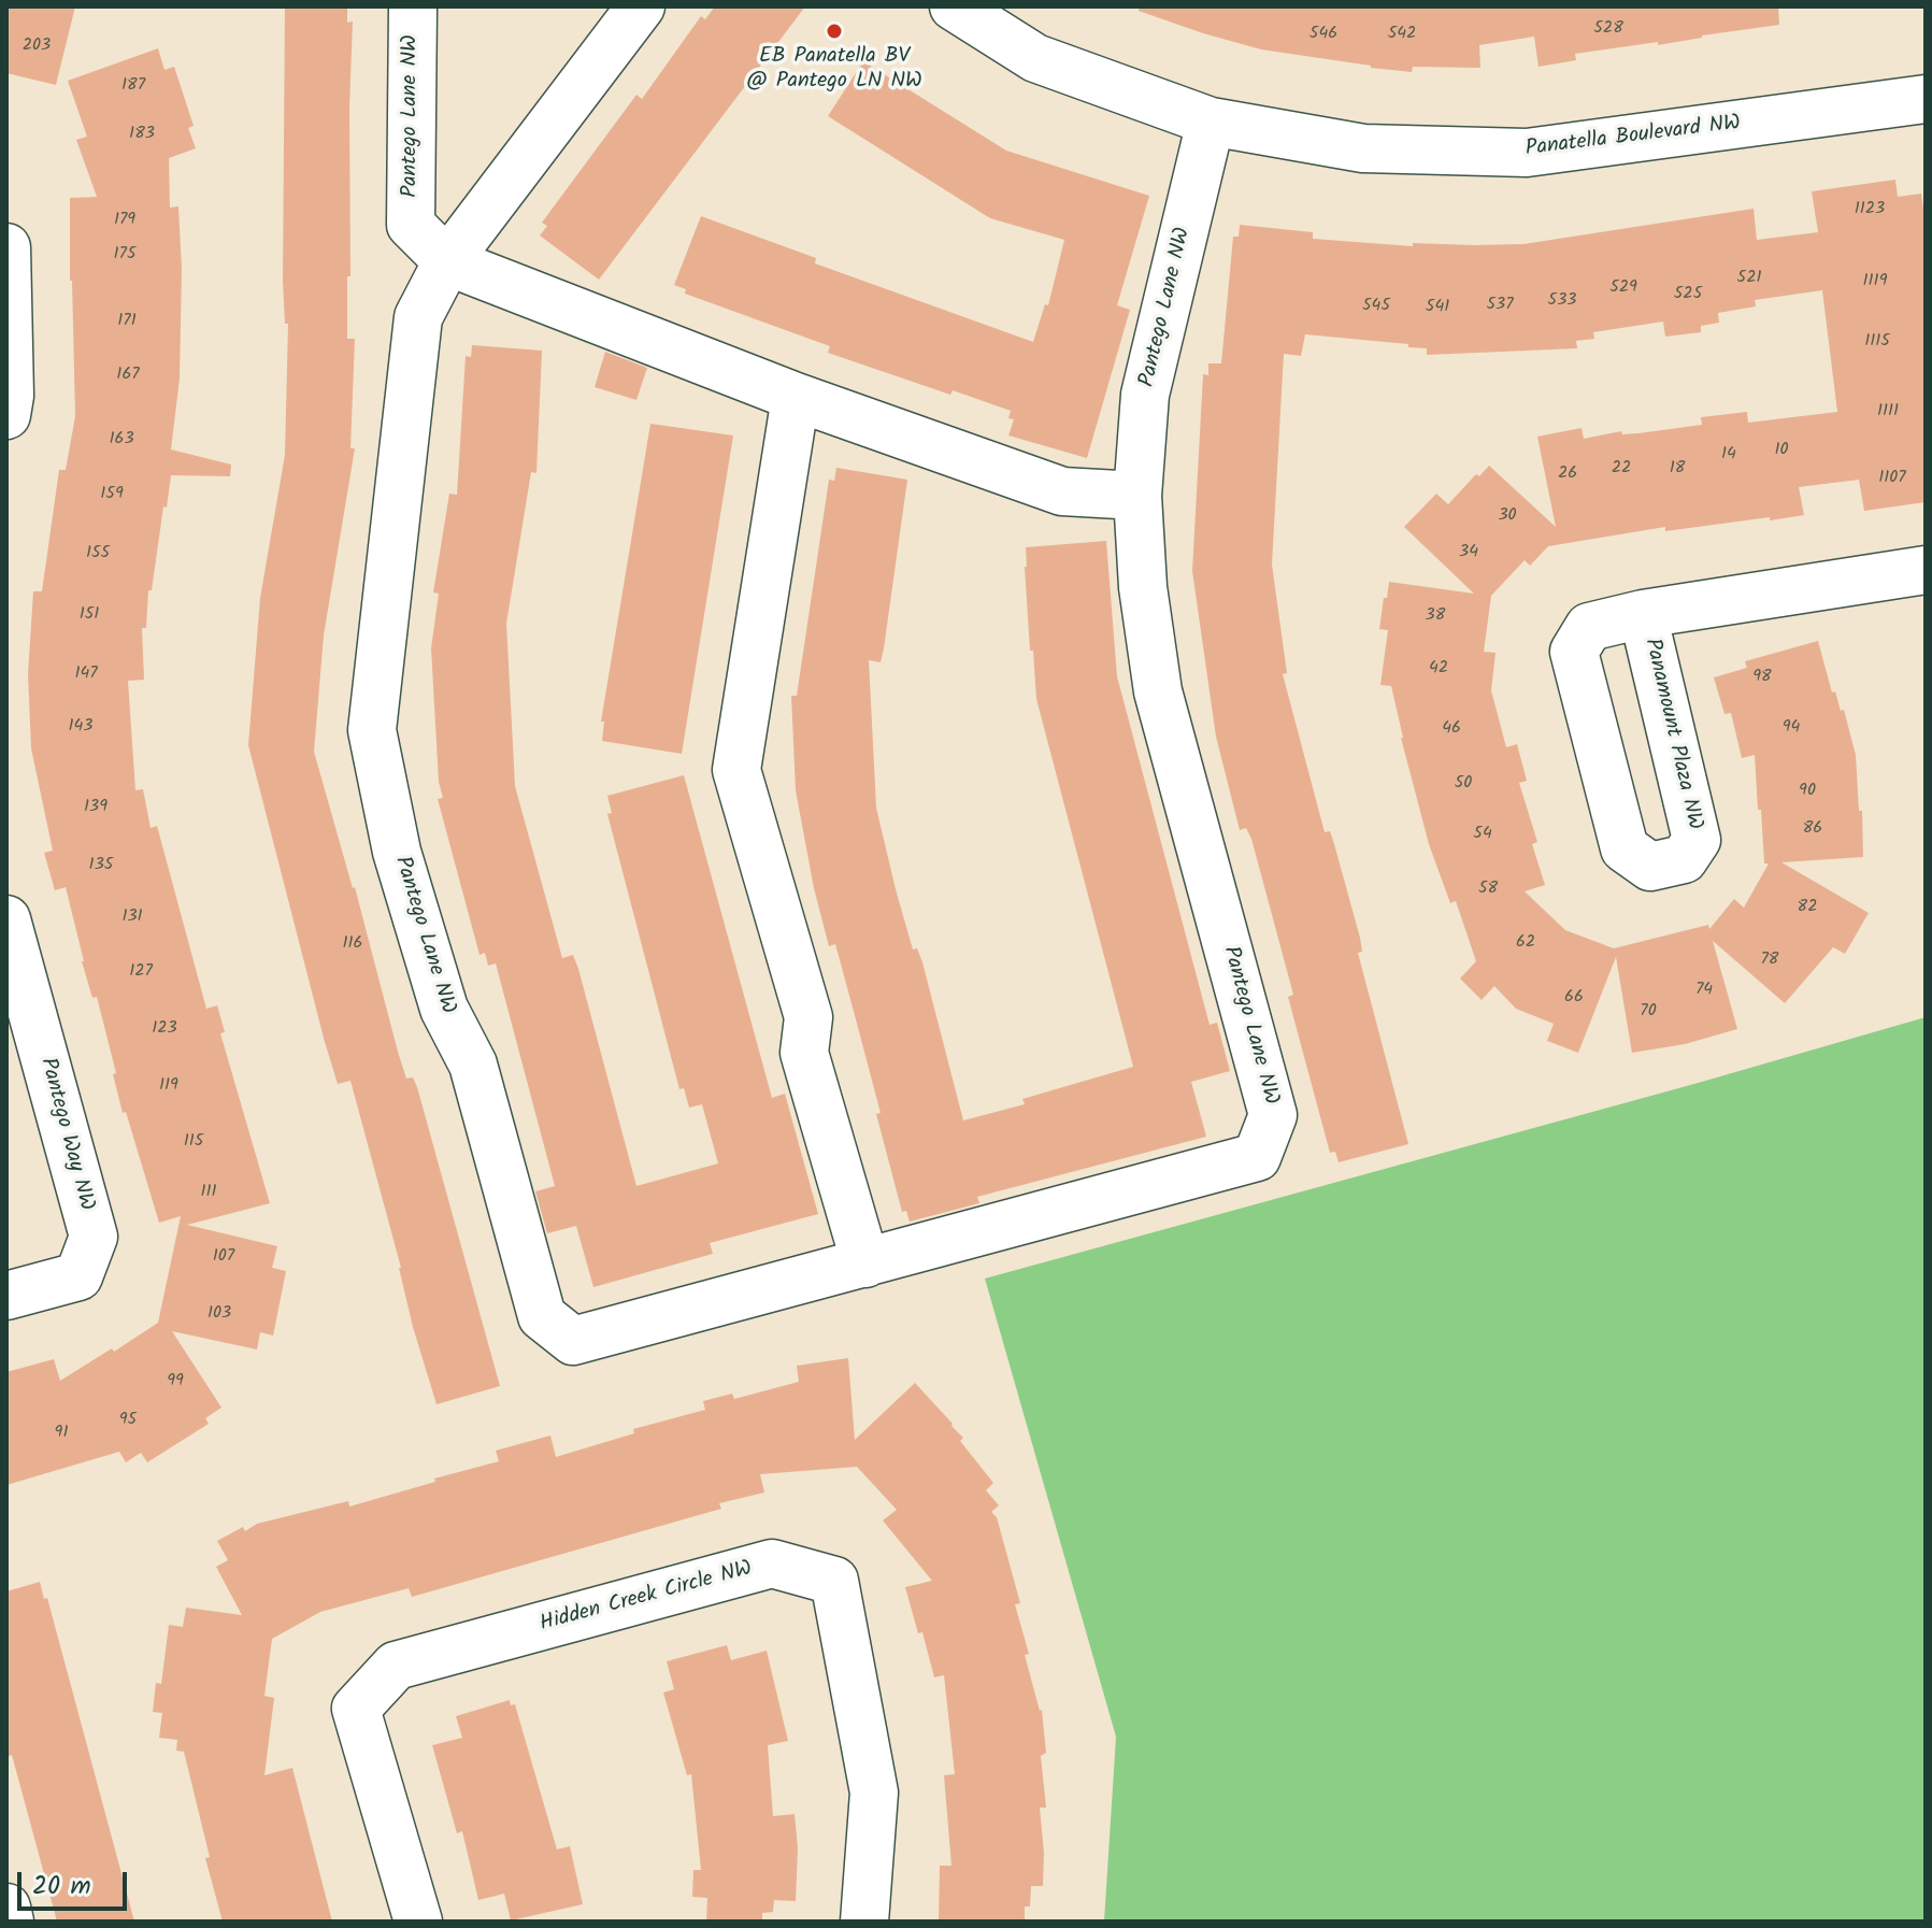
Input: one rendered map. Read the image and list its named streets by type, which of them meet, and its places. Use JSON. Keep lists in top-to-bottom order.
{
  "streets": {
    "street": [
      "Pantego Lane NW",
      "Panatella Boulevard NW",
      "Panamount Plaza NW",
      "Pantego Way NW",
      "Hidden Creek Circle NW"
    ]
  },
  "crossings": [
    ["Pantego Lane NW", "Panatella Boulevard NW"]
  ],
  "places": ["EB Panatella BV @ Pantego LN NW"],
  "house_numbers": [
    "528",
    "546",
    "542",
    "203",
    "187",
    "183",
    "1123",
    "179",
    "175",
    "521",
    "1119",
    "529",
    "525",
    "533",
    "537",
    "545",
    "541",
    "171",
    "1115",
    "167",
    "1111",
    "163",
    "10",
    "14",
    "22",
    "18",
    "26",
    "1107",
    "159",
    "30",
    "34",
    "155",
    "151",
    "38",
    "42",
    "147",
    "98",
    "143",
    "94",
    "46",
    "50",
    "90",
    "139",
    "86",
    "54",
    "135",
    "58",
    "82",
    "131",
    "62",
    "116",
    "78",
    "127",
    "74",
    "66",
    "70",
    "123",
    "119",
    "115",
    "111",
    "107",
    "103",
    "99",
    "95",
    "91"
  ],
  "scale_bar": "20 m"
}
